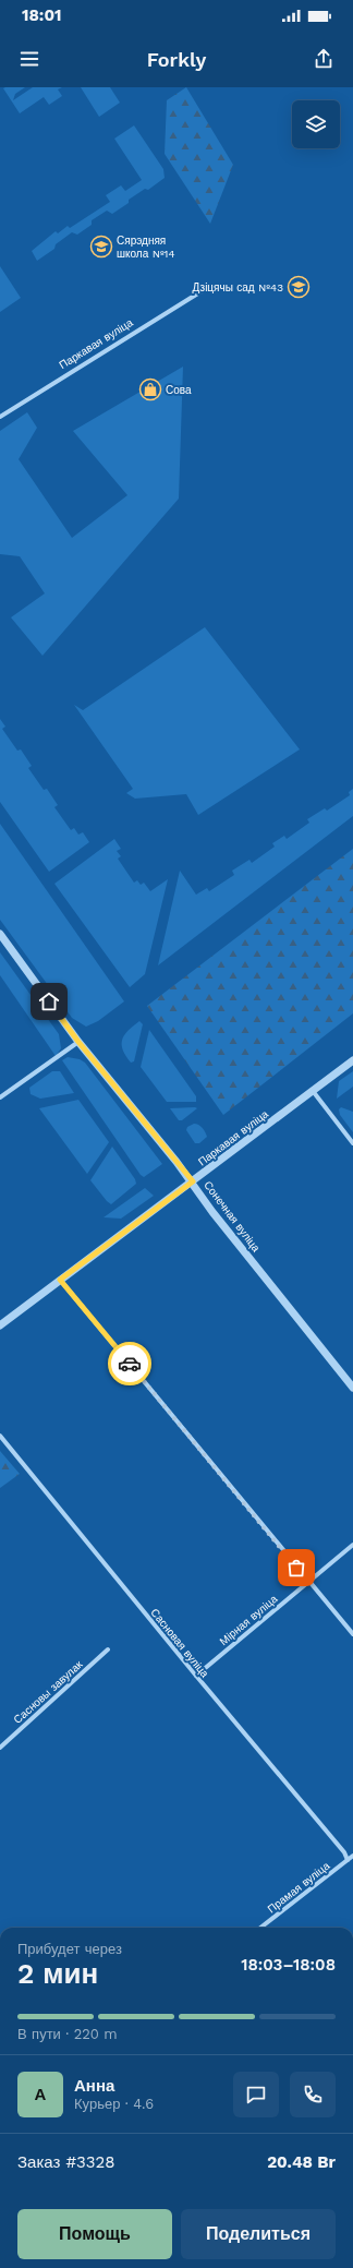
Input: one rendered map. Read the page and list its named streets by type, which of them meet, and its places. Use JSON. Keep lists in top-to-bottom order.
{
  "streets": {
    "street": [
      "Паркавая вуліца",
      "Сонечная вуліца",
      "Мірная вуліца",
      "Сасновая вуліца",
      "Сасновы завулак",
      "Прамая вуліца"
    ]
  },
  "crossings": [
    ["Паркавая вуліца", "Сонечная вуліца"],
    ["Мірная вуліца", "Сасновая вуліца"],
    ["Сасновая вуліца", "Прамая вуліца"]
  ],
  "places": {
    "school or university": ["Сярэдняя школа №14", "Дзіцячы сад №43"],
    "shop": ["Сова"]
  },
  "page": {
    "status": "18:01",
    "header": "Forkly",
    "heading": ["2 мин", "Прибудет через", "18:03–18:08"],
    "panel": [
      "Анна",
      "Курьер · 4.6",
      "Заказ #3328",
      "20.48 Br"
    ],
    "bar": "В пути · 220 m",
    "round": "А",
    "buttons": ["Помощь", "Поделиться"]
  }
}
